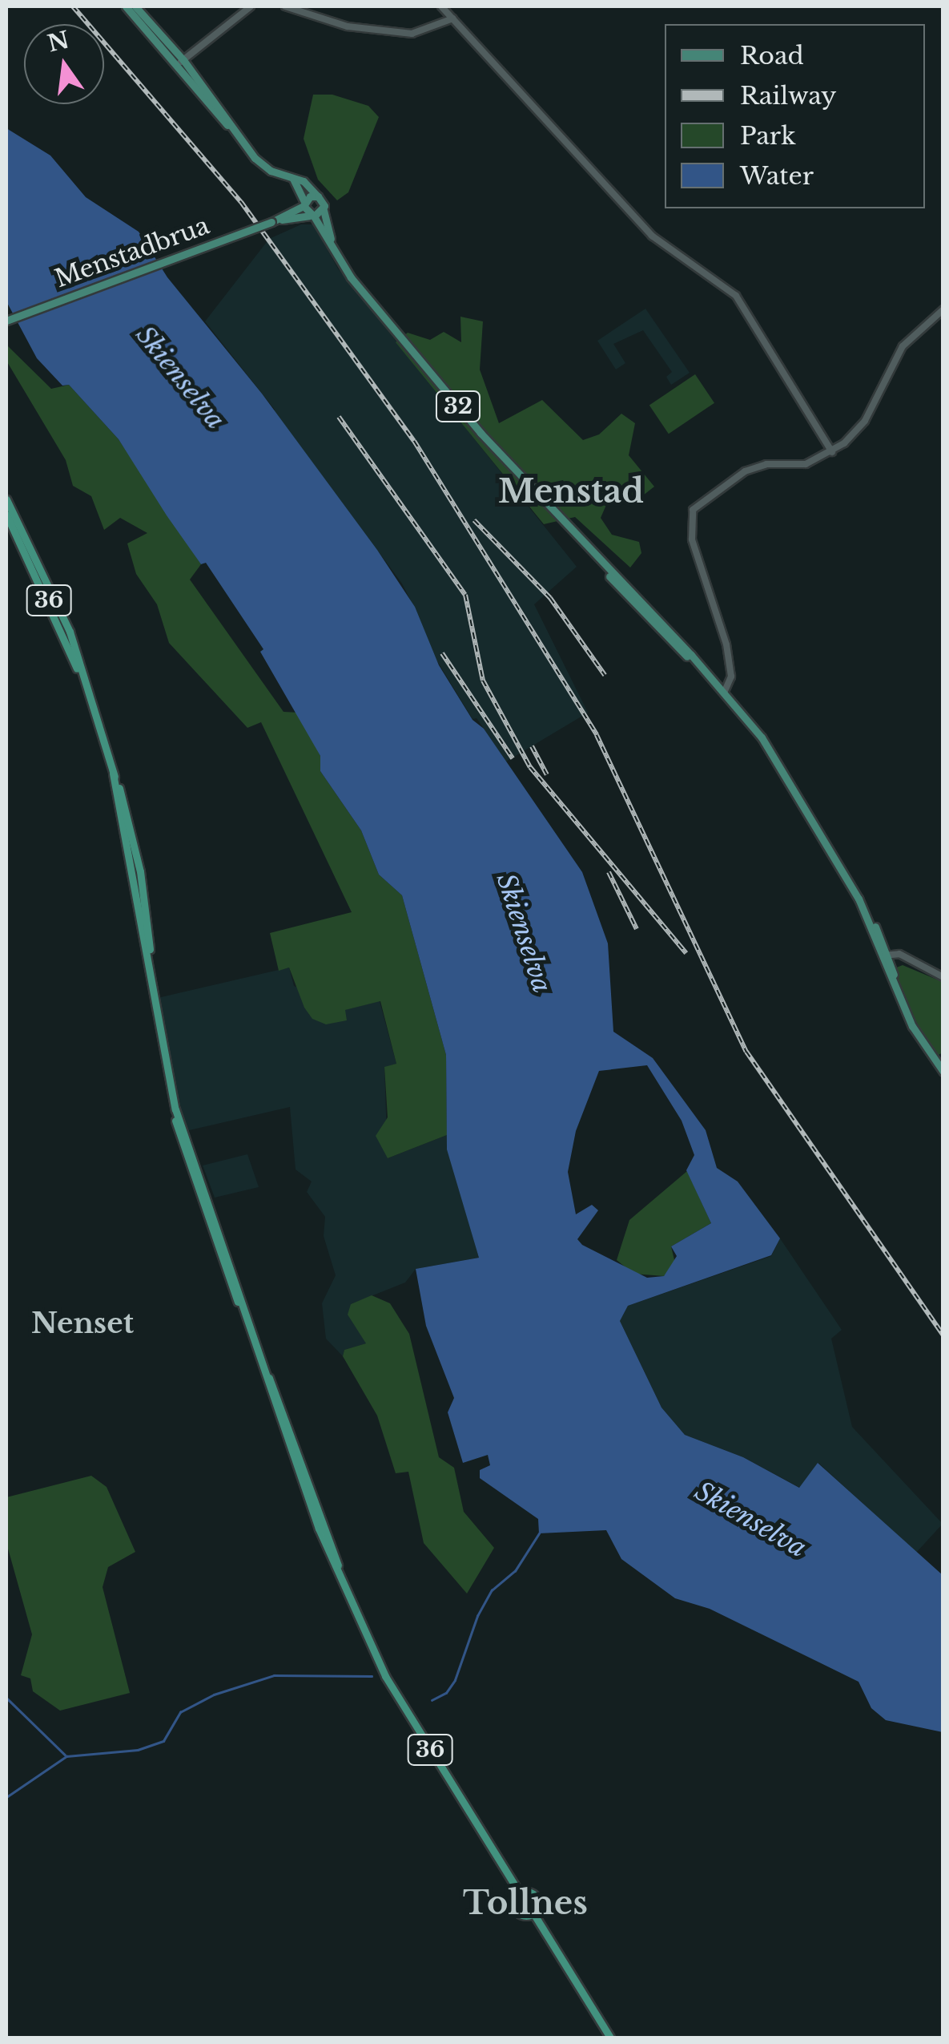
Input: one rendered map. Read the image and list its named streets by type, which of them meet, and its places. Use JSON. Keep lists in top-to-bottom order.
{
  "streets": {
    "highway": ["36"],
    "main road": ["Menstadbrua", "32"]
  },
  "crossings": [
    ["Menstadbrua", "32"]
  ],
  "districts": ["Menstad", "Nenset", "Tollnes"],
  "water": ["Skienselva"],
  "legend": [
    "Road",
    "Railway",
    "Park",
    "Water"
  ],
  "north": "top"
}
